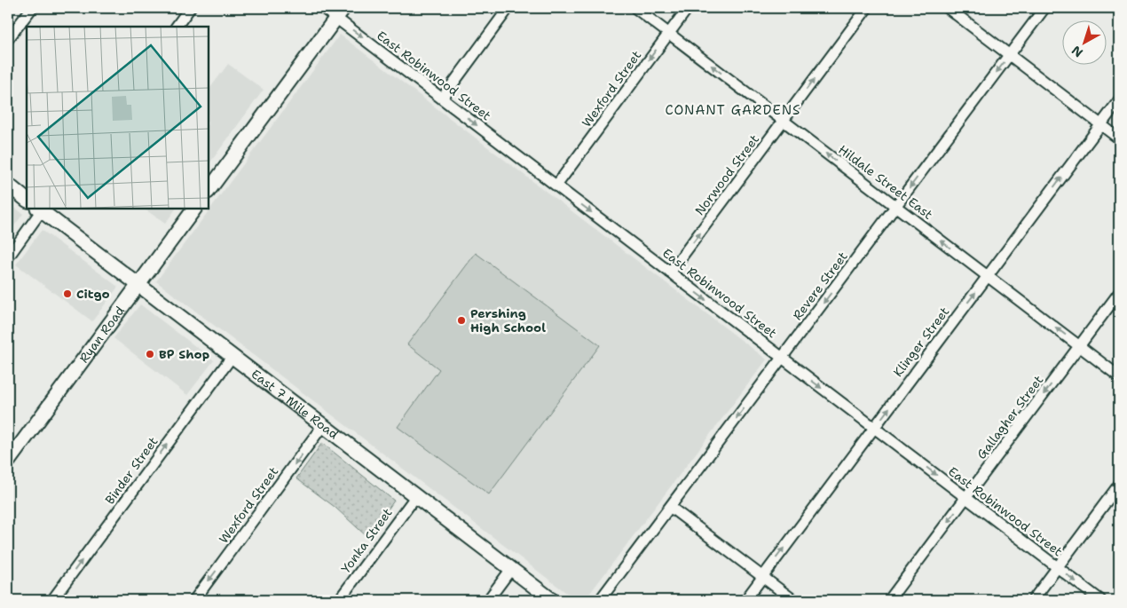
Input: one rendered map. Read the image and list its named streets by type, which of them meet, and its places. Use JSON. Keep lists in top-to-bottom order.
{
  "streets": {
    "street": [
      "East Robinwood Street",
      "Wexford Street",
      "Norwood Street",
      "Hildale Street East",
      "Revere Street",
      "Ryan Road",
      "Klinger Street",
      "East 7 Mile Road",
      "Gallagher Street",
      "Binder Street",
      "Yonka Street"
    ]
  },
  "crossings": [
    ["East Robinwood Street", "Wexford Street"],
    ["East Robinwood Street", "Norwood Street"],
    ["East Robinwood Street", "Revere Street"],
    ["East Robinwood Street", "Klinger Street"],
    ["East Robinwood Street", "Gallagher Street"],
    ["Wexford Street", "Hildale Street East"],
    ["Wexford Street", "East 7 Mile Road"],
    ["Norwood Street", "Hildale Street East"],
    ["Hildale Street East", "Revere Street"],
    ["Hildale Street East", "Klinger Street"],
    ["Hildale Street East", "Gallagher Street"],
    ["Ryan Road", "East 7 Mile Road"],
    ["East 7 Mile Road", "Binder Street"],
    ["East 7 Mile Road", "Yonka Street"]
  ],
  "one_way": [
    "East Robinwood Street",
    "Wexford Street",
    "Norwood Street",
    "Hildale Street East",
    "Revere Street",
    "Klinger Street",
    "Gallagher Street",
    "Binder Street"
  ],
  "districts": ["CONANT GARDENS"],
  "places": ["Citgo", "Pershing High School", "BP Shop"],
  "north": "bottom left"
}
